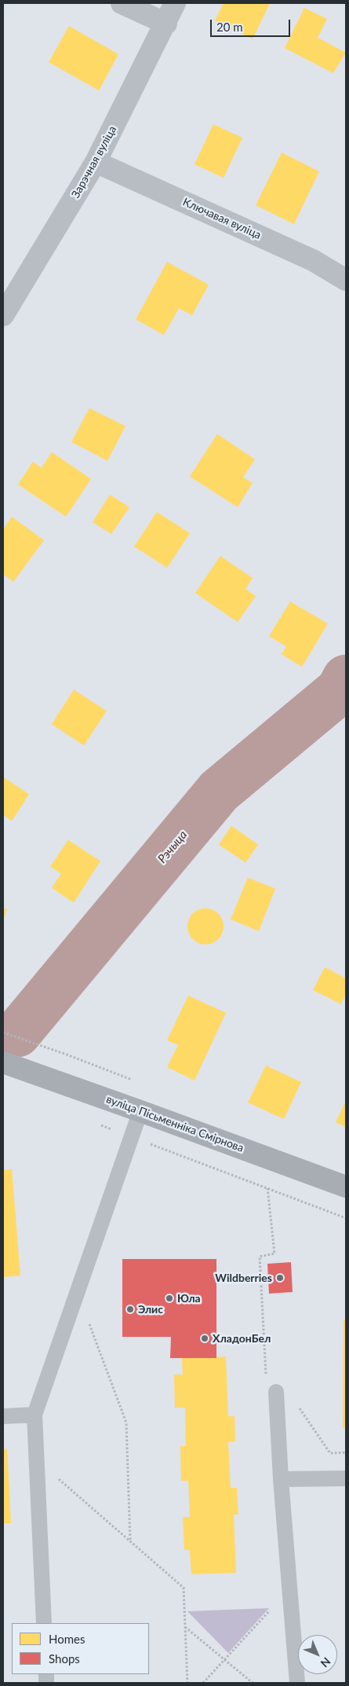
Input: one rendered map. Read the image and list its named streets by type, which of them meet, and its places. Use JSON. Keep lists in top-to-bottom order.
{
  "streets": {
    "main road": ["вуліца Пісьменніка Смірнова"],
    "street": ["Зарэчная вуліца", "Ключавая вуліца"]
  },
  "crossings": [
    ["Зарэчная вуліца", "Ключавая вуліца"]
  ],
  "water": ["Рэчыца"],
  "places": [
    "Wildberries",
    "Юла",
    "Элис",
    "ХладонБел"
  ],
  "legend": ["Homes", "Shops"],
  "scale_bar": "20 m",
  "north": "bottom right"
}
